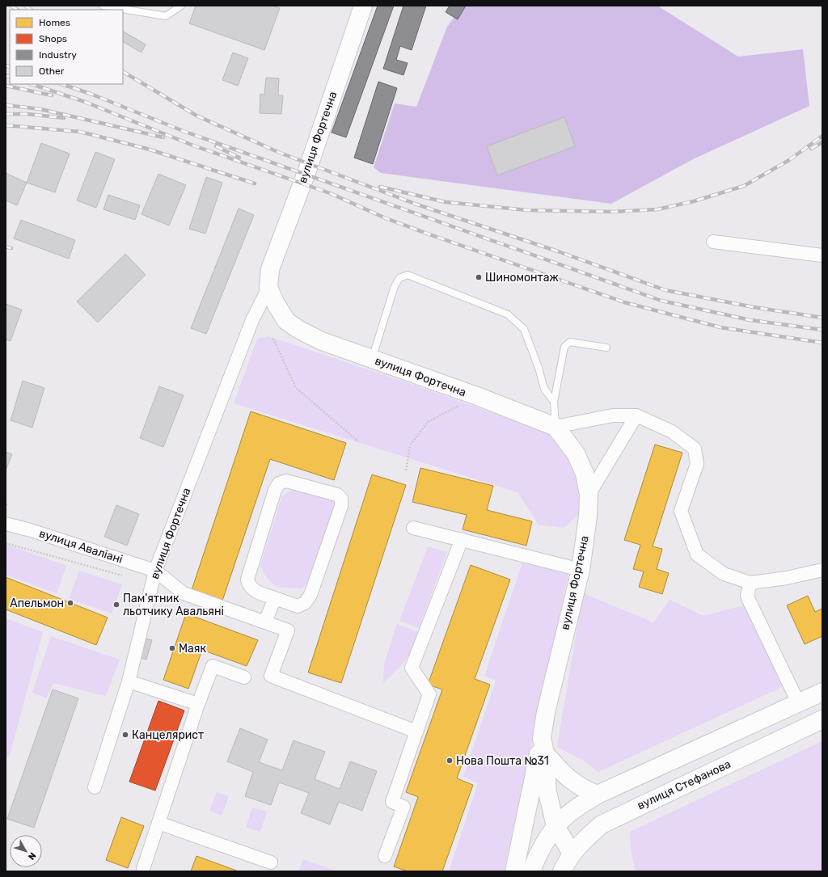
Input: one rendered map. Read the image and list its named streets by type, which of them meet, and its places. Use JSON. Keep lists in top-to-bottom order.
{
  "streets": {
    "street": ["вулиця Фортечна", "вулиця Аваліані", "вулиця Стефанова"]
  },
  "crossings": [
    ["вулиця Фортечна", "вулиця Аваліані"],
    ["вулиця Фортечна", "вулиця Стефанова"]
  ],
  "places": [
    "Шиномонтаж",
    "Апельмон",
    "Пам'ятник льотчику Авальяні",
    "Маяк",
    "Канцелярист",
    "Нова Пошта №31"
  ],
  "legend": [
    "Homes",
    "Shops",
    "Industry",
    "Other"
  ],
  "north": "bottom right"
}
